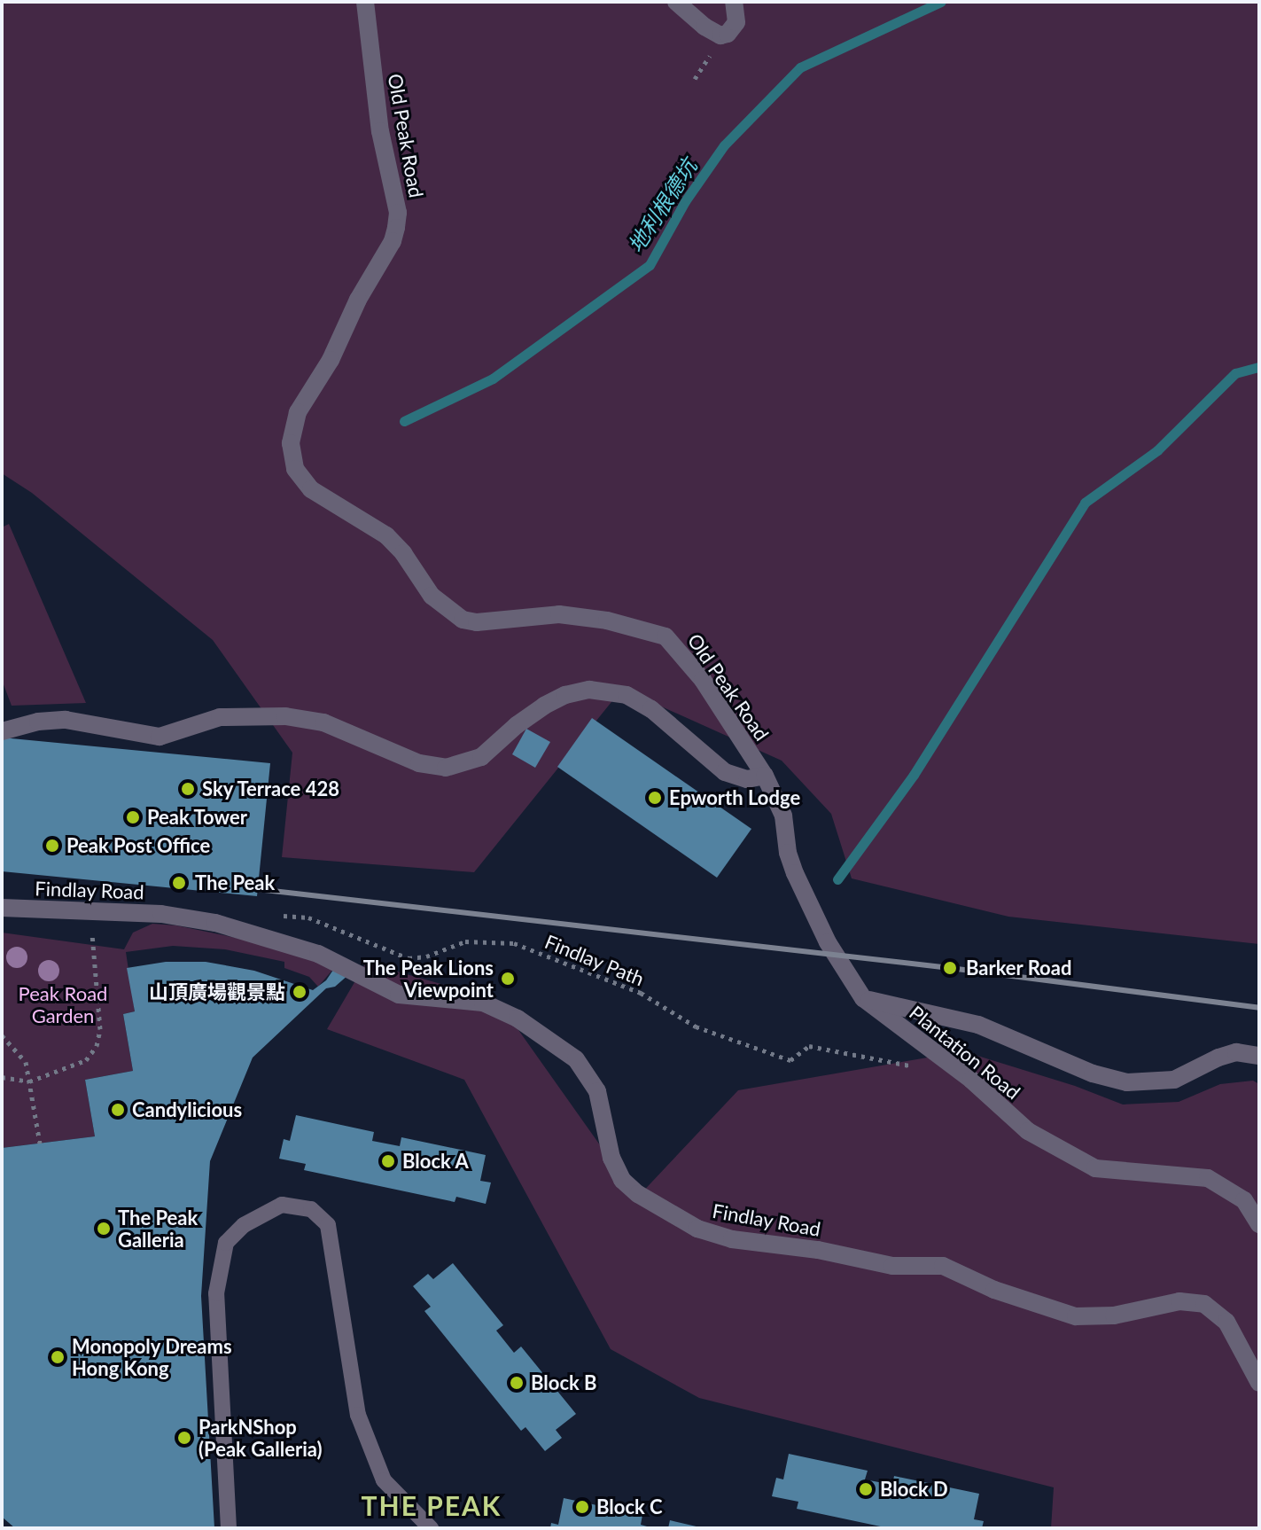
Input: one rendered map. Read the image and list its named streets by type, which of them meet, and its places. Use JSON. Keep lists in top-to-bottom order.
{
  "streets": {
    "street": ["Old Peak Road", "Findlay Road", "Plantation Road"],
    "path": ["Findlay Path"]
  },
  "crossings": [
    ["Old Peak Road", "Plantation Road"]
  ],
  "districts": ["THE PEAK"],
  "water": ["地利根德坑"],
  "parks": ["Peak Road Garden"],
  "places": [
    "Sky Terrace 428",
    "Epworth Lodge",
    "Peak Tower",
    "Peak Post Office",
    "The Peak",
    "Barker Road",
    "The Peak Lions Viewpoint",
    "山頂廣場觀景點",
    "Candylicious",
    "Block A",
    "The Peak Galleria",
    "Monopoly Dreams Hong Kong",
    "Block B",
    "ParkNShop (Peak Galleria)",
    "Block D",
    "Block C"
  ]
}
